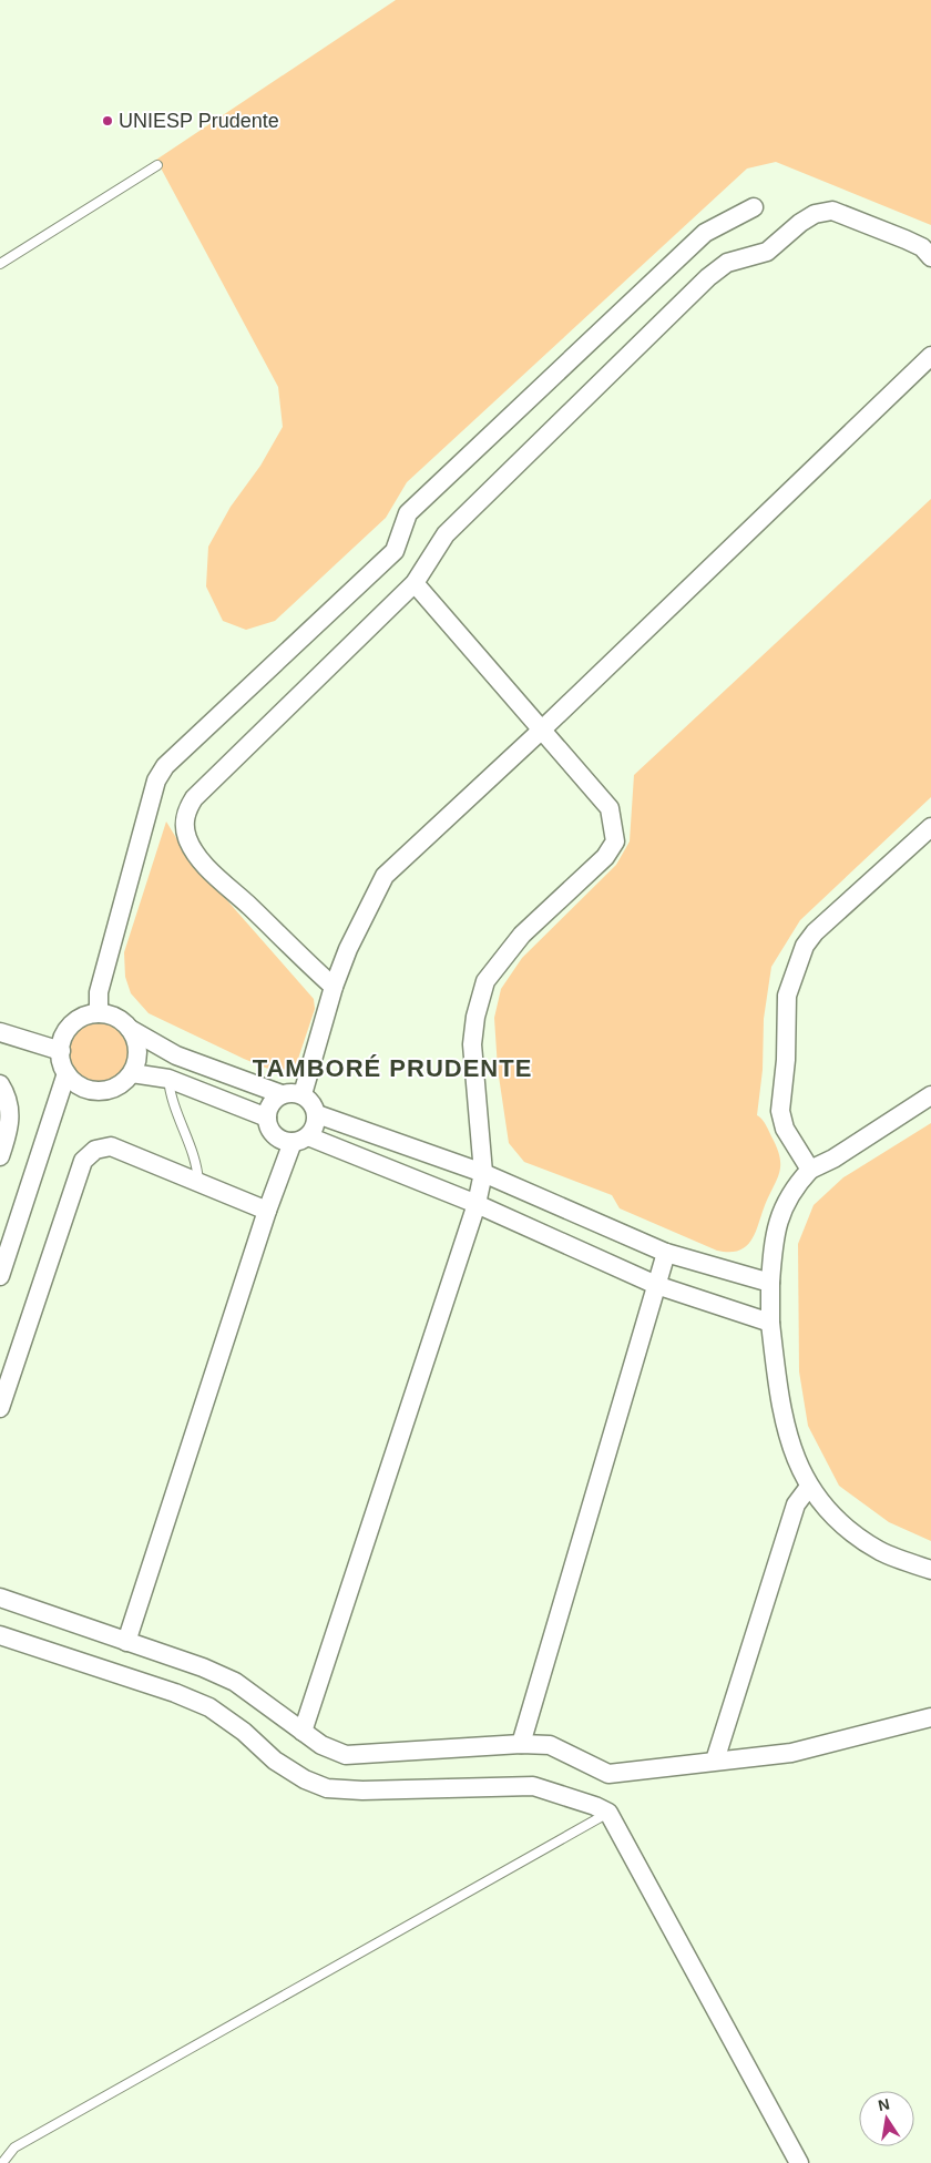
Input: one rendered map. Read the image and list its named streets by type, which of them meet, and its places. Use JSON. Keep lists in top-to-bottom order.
{
  "districts": ["TAMBORÉ PRUDENTE"],
  "places": ["UNIESP Prudente"],
  "north": "top"
}
